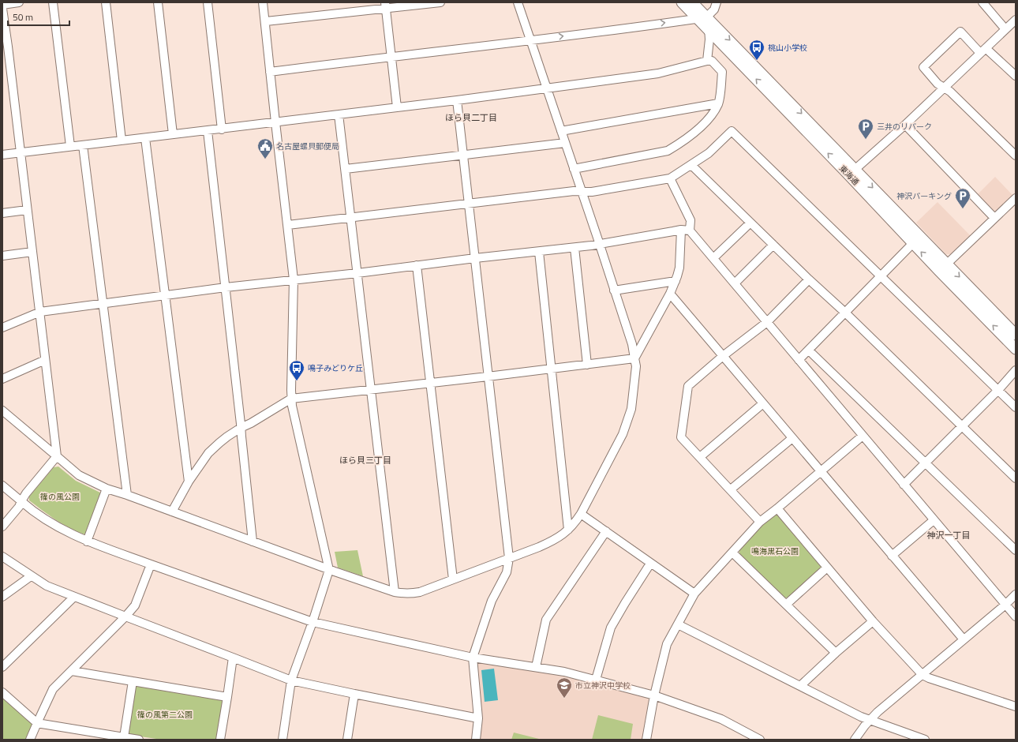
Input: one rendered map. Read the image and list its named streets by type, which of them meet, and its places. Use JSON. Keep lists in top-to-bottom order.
{
  "streets": {
    "main road": ["東海通"]
  },
  "districts": ["ほら貝二丁目", "ほら貝三丁目", "神沢一丁目"],
  "parks": ["篠の風公園", "鳴海黒石公園", "篠の風第二公園"],
  "places": {
    "bus stop": ["桃山小学校", "鳴子みどりケ丘"],
    "parking": ["三井のリパーク", "神沢パーキング"],
    "public building": ["名古屋螺貝郵便局"],
    "school or university": ["市立神沢中学校"]
  },
  "scale_bar": "50 m"
}
